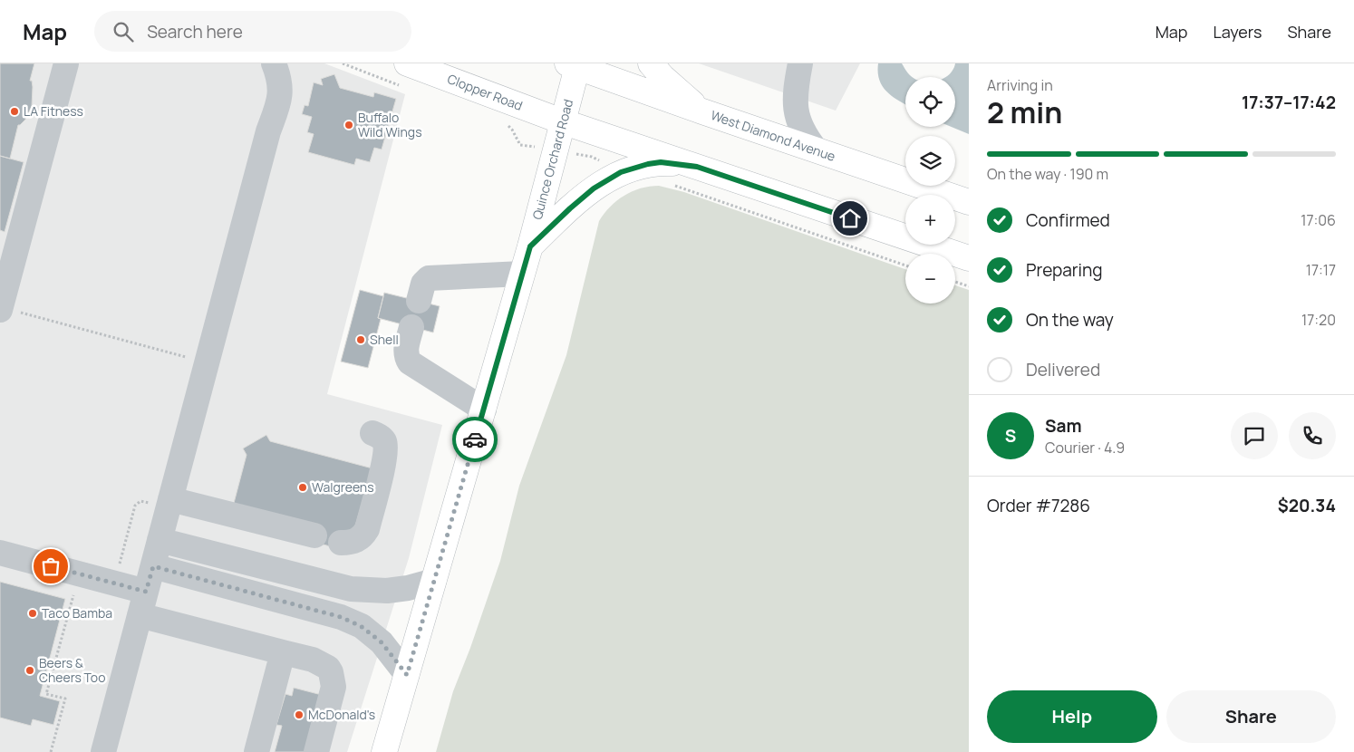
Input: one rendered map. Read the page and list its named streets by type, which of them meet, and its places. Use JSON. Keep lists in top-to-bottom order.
{
  "streets": {
    "main road": ["Clopper Road", "West Diamond Avenue", "Quince Orchard Road"]
  },
  "crossings": [
    ["Clopper Road", "Quince Orchard Road"],
    ["West Diamond Avenue", "Quince Orchard Road"]
  ],
  "places": [
    "LA Fitness",
    "Buffalo Wild Wings",
    "Shell",
    "Walgreens",
    "Taco Bamba",
    "Beers & Cheers Too",
    "McDonald's"
  ],
  "page": {
    "header": "Map",
    "search": "Search here",
    "nav": ["Map", "Layers", "Share"],
    "heading": ["2 min", "Arriving in", "17:37–17:42"],
    "panel": [
      "Sam",
      "Courier · 4.9",
      "Order #7286",
      "$20.34"
    ],
    "map_buttons": ["+", "−"],
    "bar": "On the way · 190 m",
    "list": [
      ["Confirmed", "17:06"],
      ["Preparing", "17:17"],
      ["On the way", "17:20"],
      "Delivered"
    ],
    "round": "S",
    "buttons": ["Help", "Share"]
  }
}
